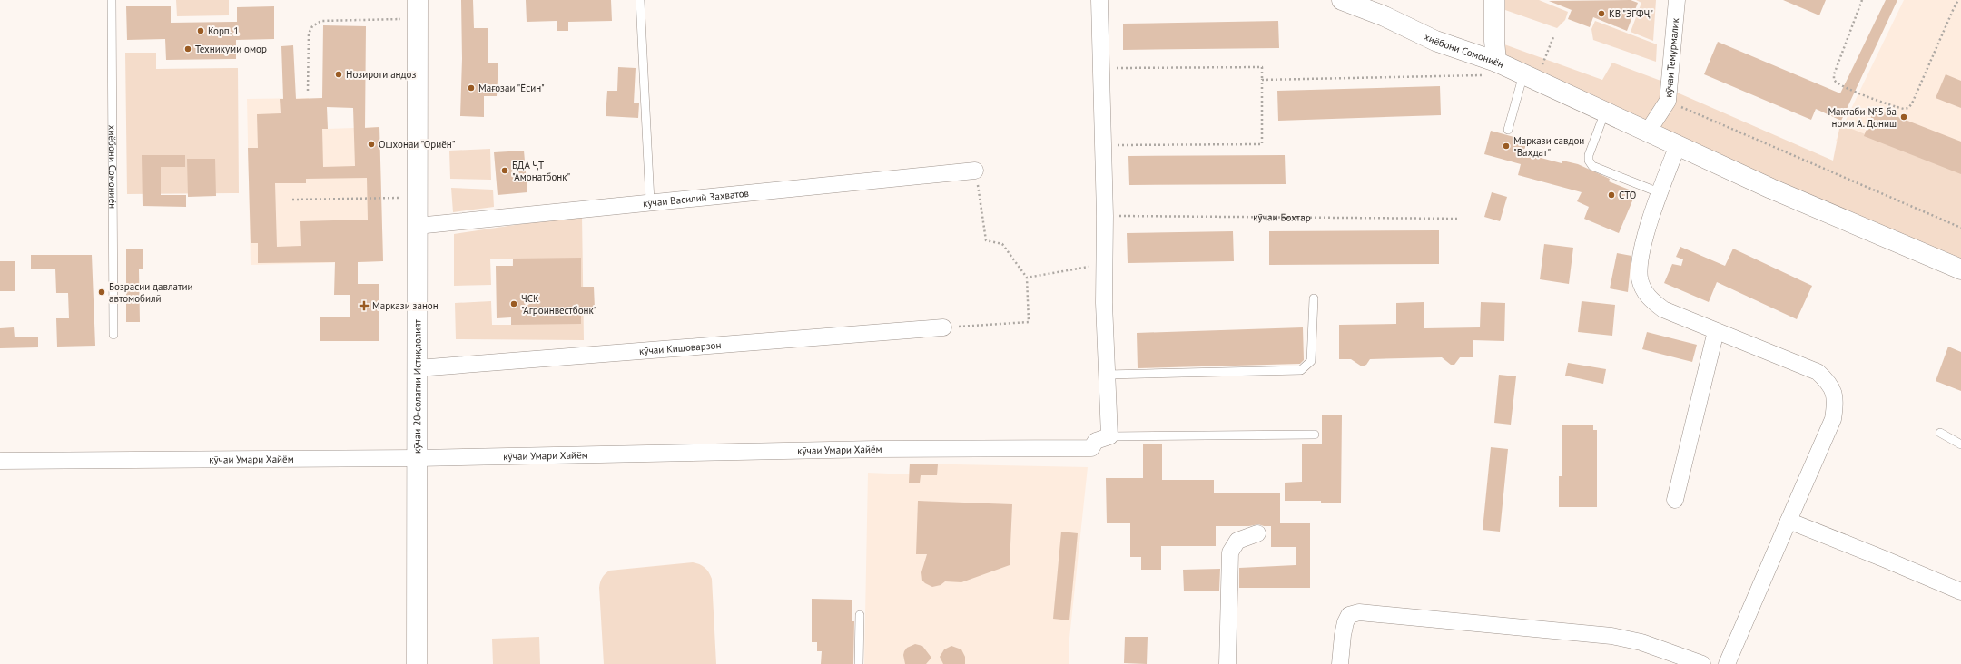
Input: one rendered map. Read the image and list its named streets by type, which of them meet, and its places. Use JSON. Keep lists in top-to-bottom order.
{
  "streets": {
    "main road": ["хиёбони Сомониён", "кӯчаи 20-солагии Истиқлолият"],
    "street": [
      "кӯчаи Темурмалик",
      "кӯчаи Василий Захватов",
      "кӯчаи Кишоварзон",
      "кӯчаи Умари Хайём"
    ],
    "path": ["кӯчаи Бохтар"]
  },
  "crossings": [
    ["кӯчаи Василий Захватов", "кӯчаи 20-солагии Истиқлолият"],
    ["кӯчаи Кишоварзон", "кӯчаи 20-солагии Истиқлолият"],
    ["кӯчаи 20-солагии Истиқлолият", "кӯчаи Умари Хайём"]
  ],
  "places": {
    "other": [
      "КВ \"ЭГФҶ\"",
      "Корп. 1",
      "Техникуми омор",
      "Нозироти андоз",
      "Мағозаи \"Ёсин\"",
      "Мактаби №5 ба номи А. Дониш",
      "Ошхонаи \"Ориён\"",
      "Маркази савдои \"Ваҳдат\"",
      "БДА ҶТ \"Амонатбонк\"",
      "СТО",
      "Бозрасии давлатии автомобилӣ",
      "ҶСК \"Агроинвестбонк\""
    ],
    "health": ["Маркази занон"]
  }
}
